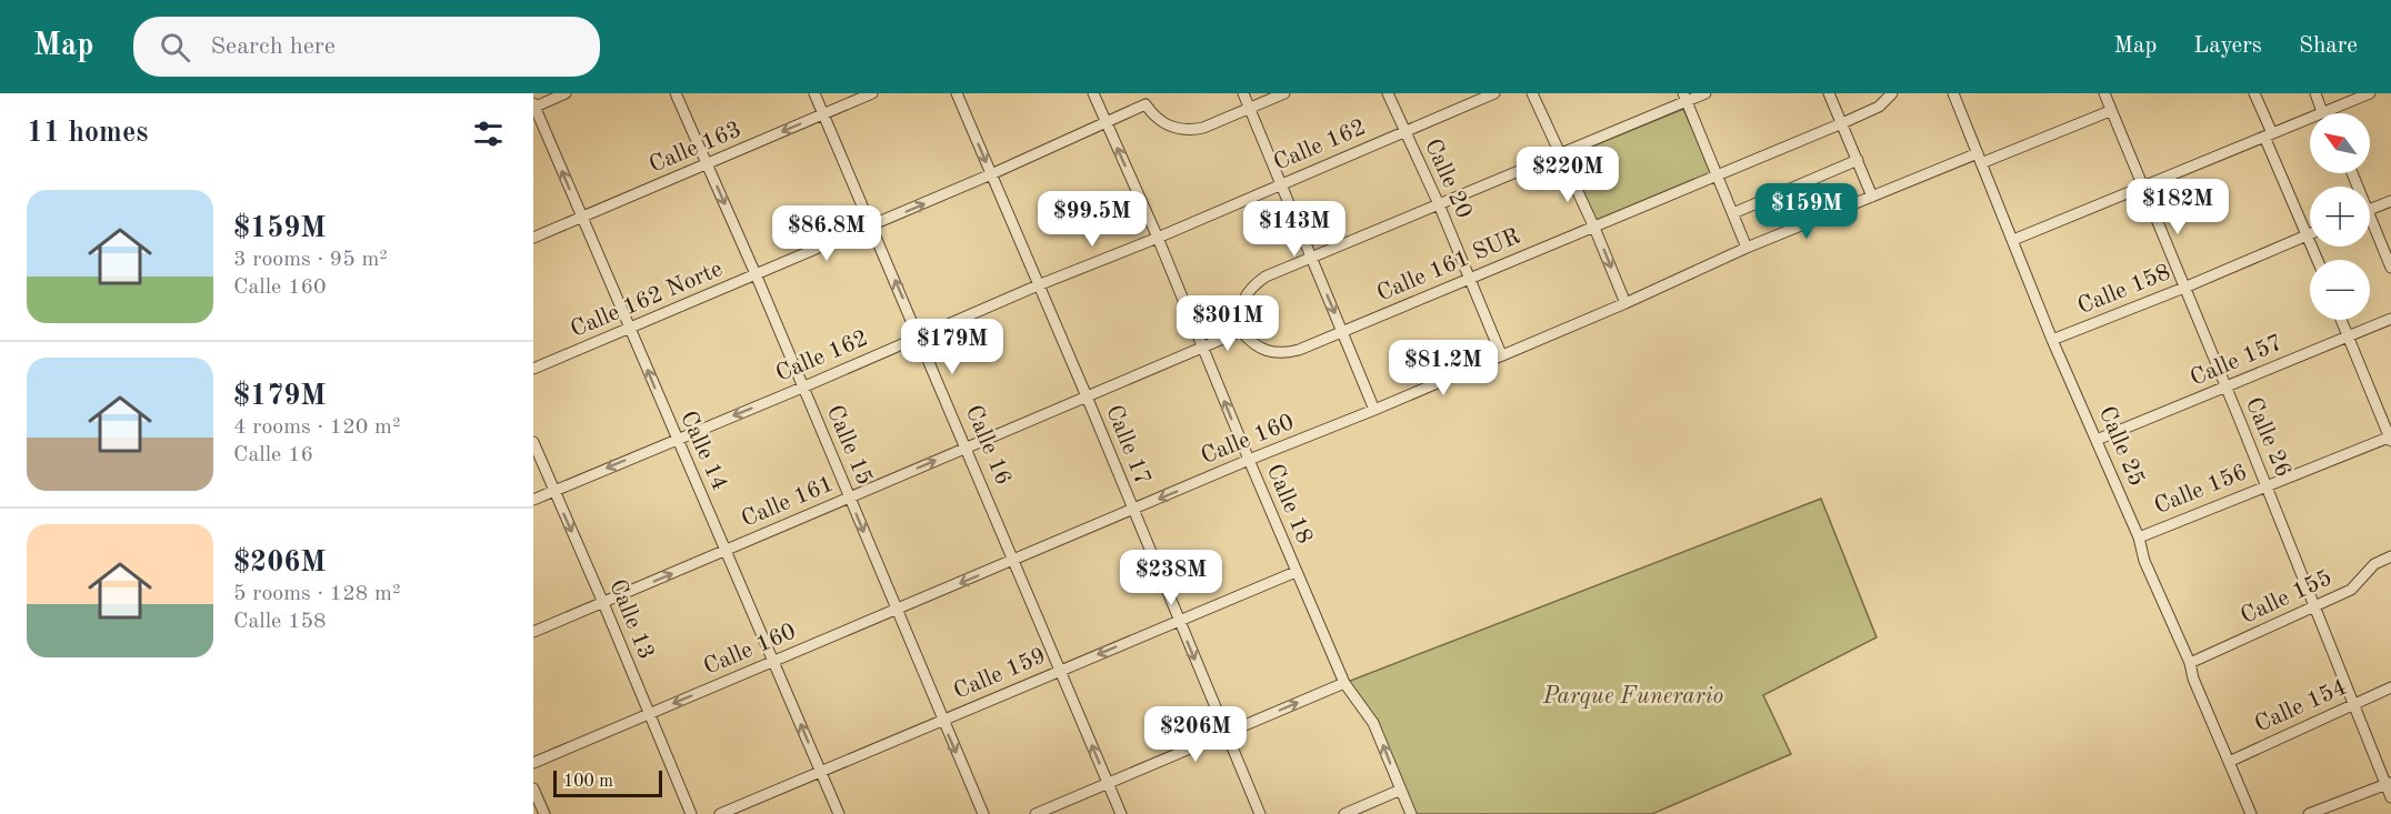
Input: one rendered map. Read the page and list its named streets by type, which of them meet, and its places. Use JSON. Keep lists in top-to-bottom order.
{
  "streets": {
    "street": [
      "Calle 162",
      "Calle 163",
      "Calle 20",
      "Calle 161 SUR",
      "Calle 158",
      "Calle 162 Norte",
      "Calle 157",
      "Calle 26",
      "Calle 160",
      "Calle 15",
      "Calle 16",
      "Calle 17",
      "Calle 25",
      "Calle 14",
      "Calle 156",
      "Calle 161",
      "Calle 18",
      "Calle 155",
      "Calle 13",
      "Calle 159",
      "Calle 154"
    ]
  },
  "crossings": [
    ["Calle 162", "Calle 20"],
    ["Calle 162", "Calle 15"],
    ["Calle 162", "Calle 16"],
    ["Calle 162", "Calle 17"],
    ["Calle 162", "Calle 14"],
    ["Calle 162", "Calle 18"],
    ["Calle 162", "Calle 13"],
    ["Calle 163", "Calle 15"],
    ["Calle 163", "Calle 16"],
    ["Calle 163", "Calle 14"],
    ["Calle 20", "Calle 161 SUR"],
    ["Calle 20", "Calle 160"],
    ["Calle 161 SUR", "Calle 161"],
    ["Calle 158", "Calle 26"],
    ["Calle 158", "Calle 25"],
    ["Calle 162 Norte", "Calle 15"],
    ["Calle 162 Norte", "Calle 16"],
    ["Calle 162 Norte", "Calle 17"],
    ["Calle 162 Norte", "Calle 14"],
    ["Calle 162 Norte", "Calle 18"],
    ["Calle 157", "Calle 26"],
    ["Calle 157", "Calle 25"],
    ["Calle 26", "Calle 160"],
    ["Calle 26", "Calle 156"],
    ["Calle 26", "Calle 155"],
    ["Calle 26", "Calle 154"],
    ["Calle 160", "Calle 15"],
    ["Calle 160", "Calle 16"],
    ["Calle 160", "Calle 17"],
    ["Calle 160", "Calle 25"],
    ["Calle 160", "Calle 14"],
    ["Calle 160", "Calle 18"],
    ["Calle 160", "Calle 13"],
    ["Calle 15", "Calle 161"],
    ["Calle 15", "Calle 159"],
    ["Calle 16", "Calle 161"],
    ["Calle 16", "Calle 159"],
    ["Calle 17", "Calle 161"],
    ["Calle 17", "Calle 159"],
    ["Calle 25", "Calle 156"],
    ["Calle 25", "Calle 155"],
    ["Calle 25", "Calle 154"],
    ["Calle 14", "Calle 161"],
    ["Calle 14", "Calle 159"],
    ["Calle 161", "Calle 18"],
    ["Calle 161", "Calle 13"],
    ["Calle 18", "Calle 159"]
  ],
  "one_way": ["Calle 15", "Calle 14", "Calle 18"],
  "parks": ["Parque Funerario"],
  "scale_bar": "100 m",
  "north": "top left",
  "page": {
    "header": "Map",
    "search": "Search here",
    "nav": ["Map", "Layers", "Share"],
    "heading": "11 homes",
    "map_buttons": ["+", "−"],
    "price": [
      "$220M",
      "$182M",
      "$159M",
      "$99.5M",
      "$143M",
      "$86.8M",
      "$301M",
      "$179M",
      "$81.2M",
      "$238M",
      "$206M"
    ],
    "list": [
      {
        "name": "$159M",
        "note": "3 rooms · 95 m² · Calle 160"
      },
      {
        "name": "$179M",
        "note": "4 rooms · 120 m² · Calle 16"
      },
      {
        "name": "$206M",
        "note": "5 rooms · 128 m² · Calle 158"
      }
    ],
    "scale": "100 m"
  }
}
